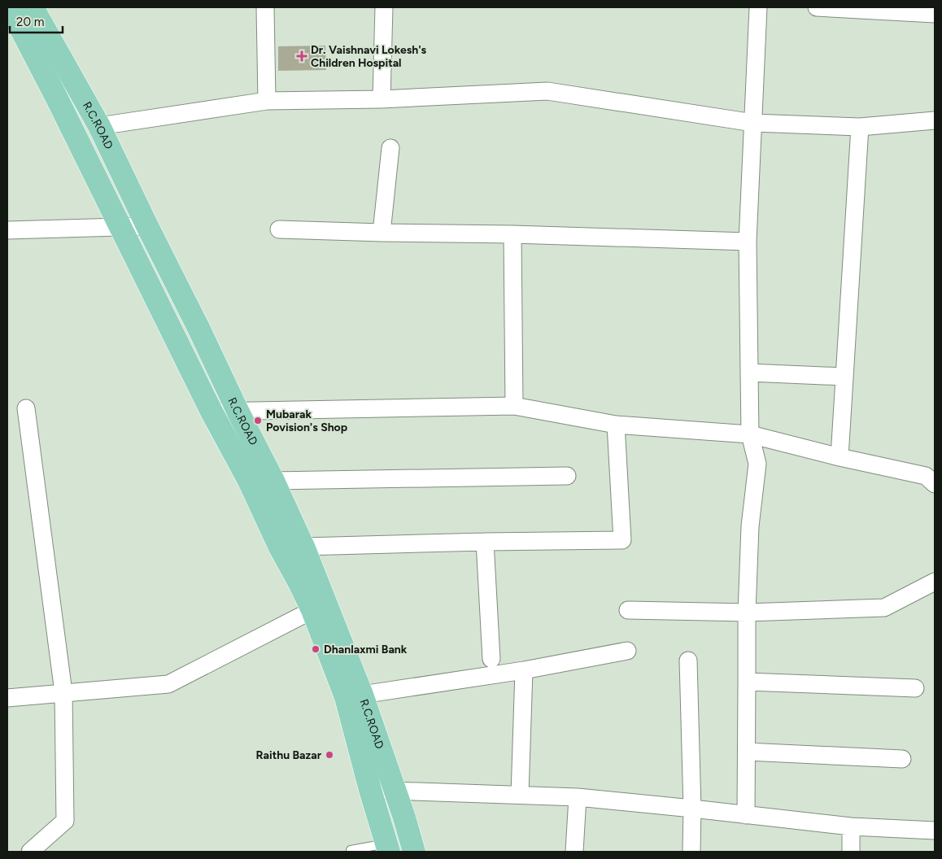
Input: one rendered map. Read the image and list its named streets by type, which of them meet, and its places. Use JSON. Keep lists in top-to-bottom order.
{
  "streets": {
    "main road": ["R.C.ROAD"]
  },
  "places": {
    "health": ["Dr. Vaishnavi Lokesh's Children Hospital"],
    "other": ["Mubarak Povision's Shop", "Dhanlaxmi Bank", "Raithu Bazar"]
  },
  "scale_bar": "20 m"
}
